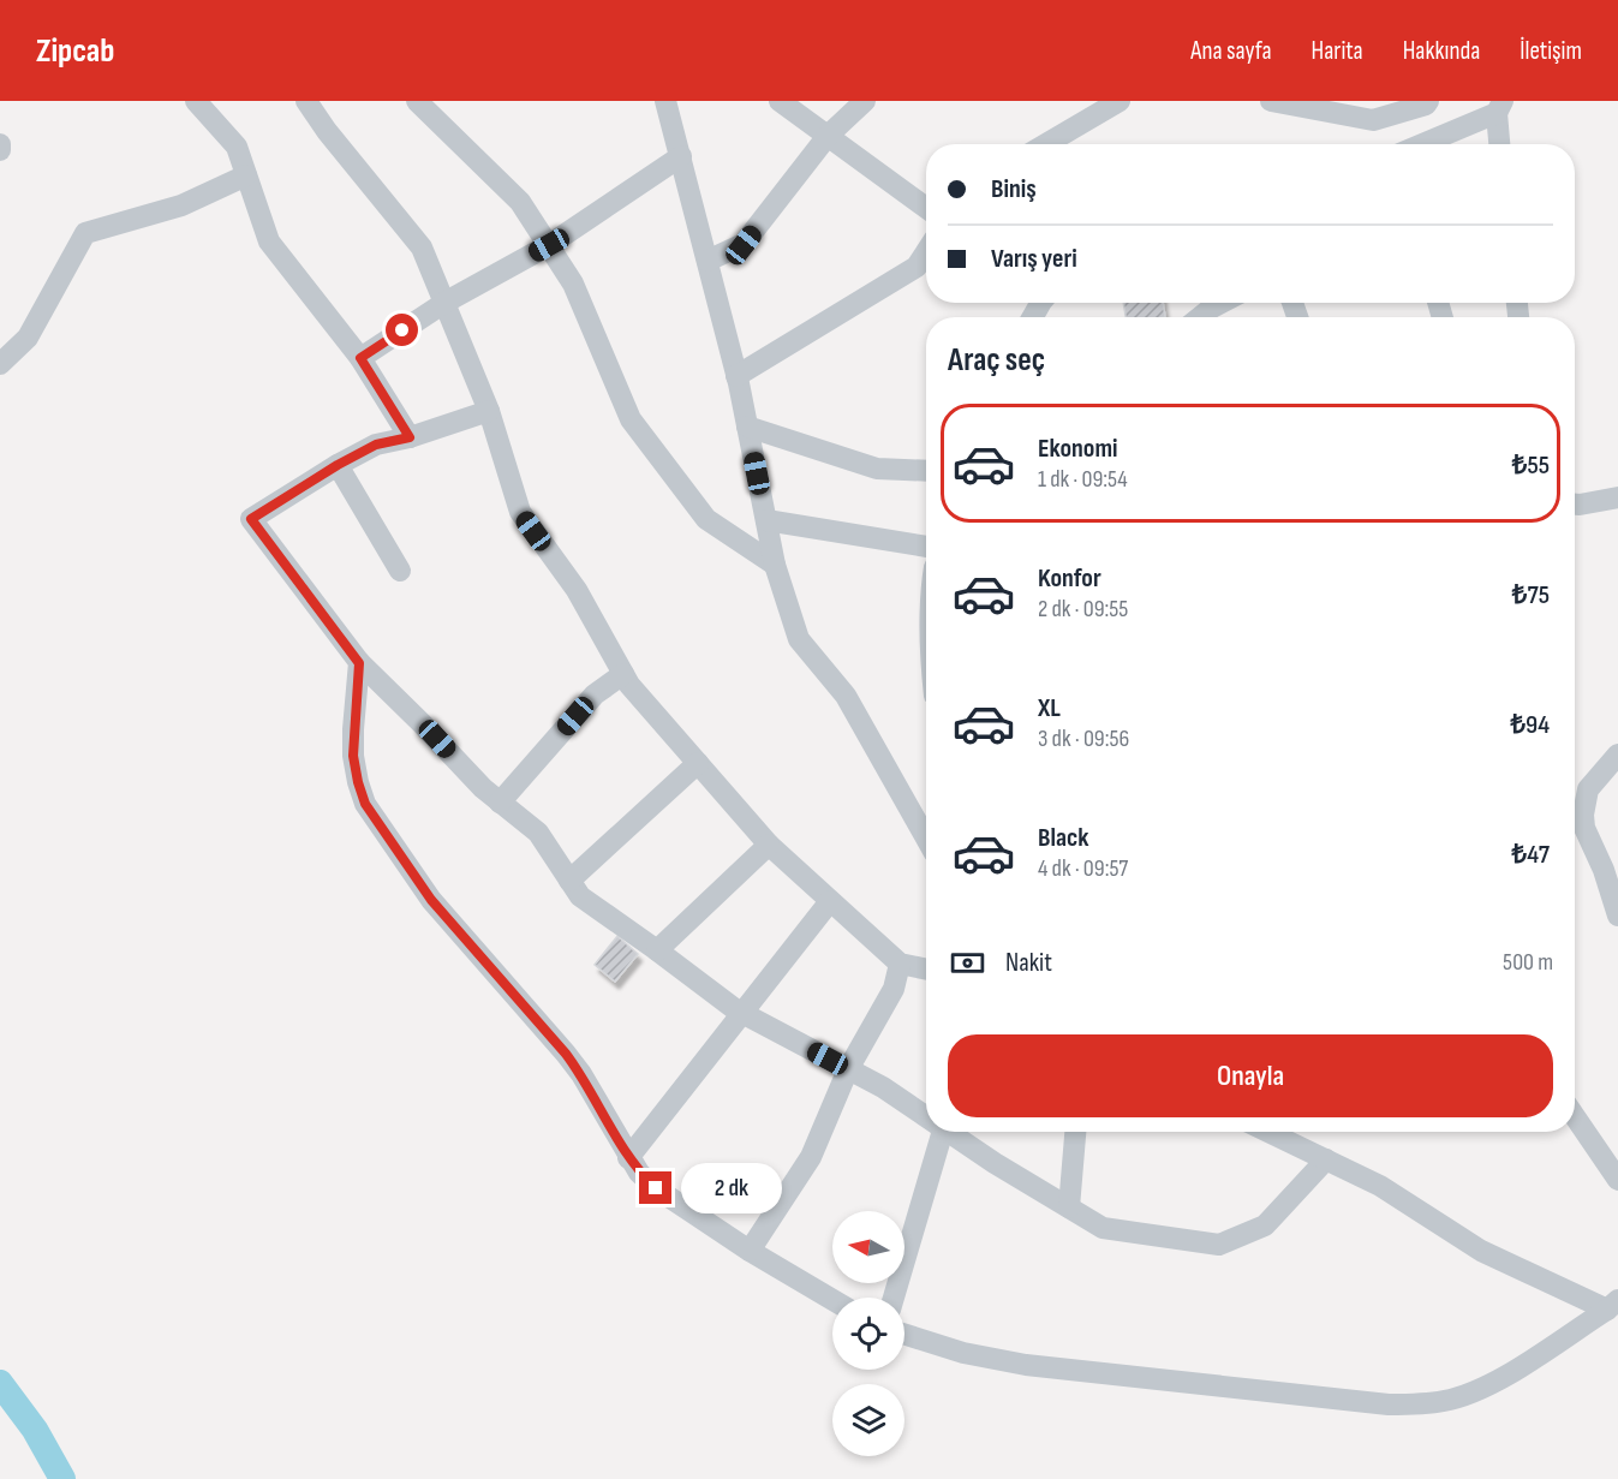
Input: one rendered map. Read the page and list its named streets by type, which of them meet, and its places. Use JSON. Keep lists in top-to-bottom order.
{
  "north": "left",
  "page": {
    "header": "Zipcab",
    "nav": [
      "Ana sayfa",
      "Harita",
      "Hakkında",
      "İletişim"
    ],
    "banner": ["Biniş", "Varış yeri"],
    "heading": "Araç seç",
    "list": [
      {
        "name": "Ekonomi",
        "note": "1 dk · 09:54",
        "value": "₺55"
      },
      {
        "name": "Konfor",
        "note": "2 dk · 09:55",
        "value": "₺75"
      },
      {
        "name": "XL",
        "note": "3 dk · 09:56",
        "value": "₺94"
      },
      {
        "name": "Black",
        "note": "4 dk · 09:57",
        "value": "₺47"
      }
    ],
    "pay": ["Nakit", "500 m"],
    "buttons": "Onayla",
    "bubble": "2 dk"
  }
}
